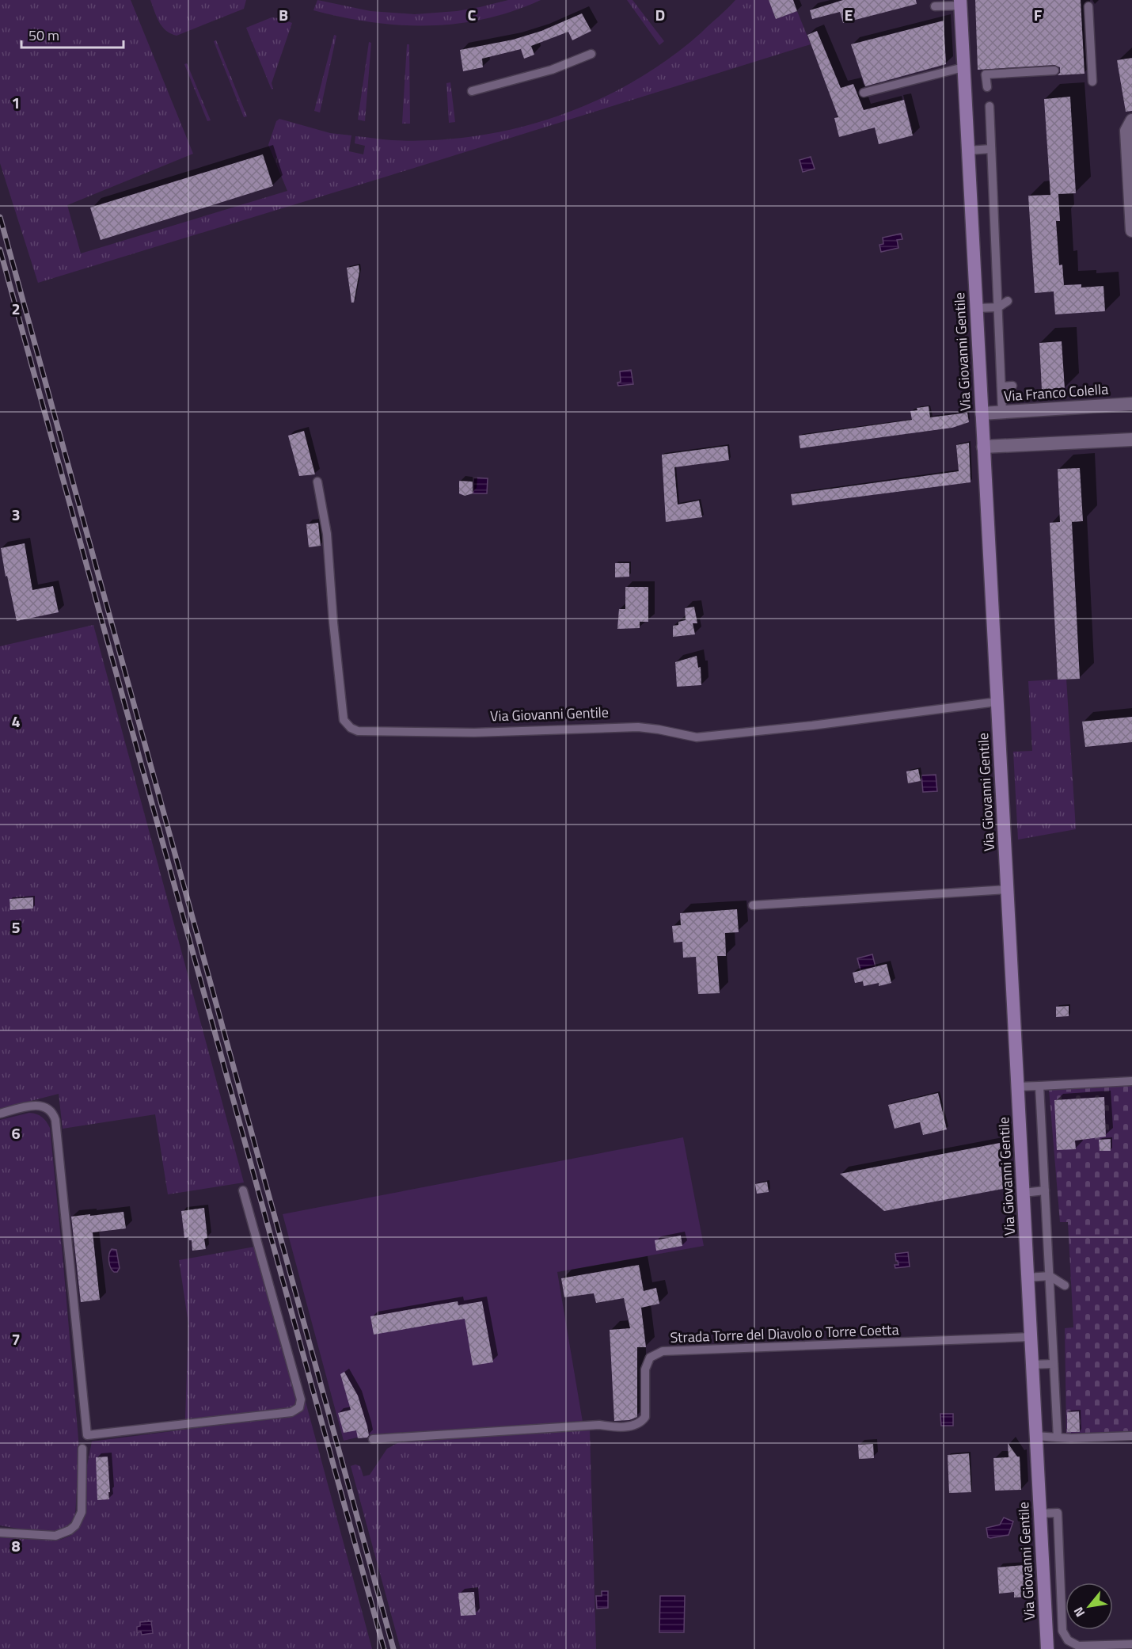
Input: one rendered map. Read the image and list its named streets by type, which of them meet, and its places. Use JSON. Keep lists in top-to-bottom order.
{
  "streets": {
    "main road": ["Via Giovanni Gentile"],
    "street": ["Via Franco Colella"],
    "lane": ["Strada Torre del Diavolo o Torre Coetta"]
  },
  "crossings": [
    ["Via Giovanni Gentile", "Via Franco Colella"],
    ["Via Giovanni Gentile", "Strada Torre del Diavolo o Torre Coetta"]
  ],
  "scale_bar": "50 m",
  "north": "bottom left",
  "grid": {
    "columns": [
      "B",
      "C",
      "D",
      "E",
      "F"
    ],
    "rows": [
      "1",
      "2",
      "3",
      "4",
      "5",
      "6",
      "7",
      "8"
    ]
  }
}
